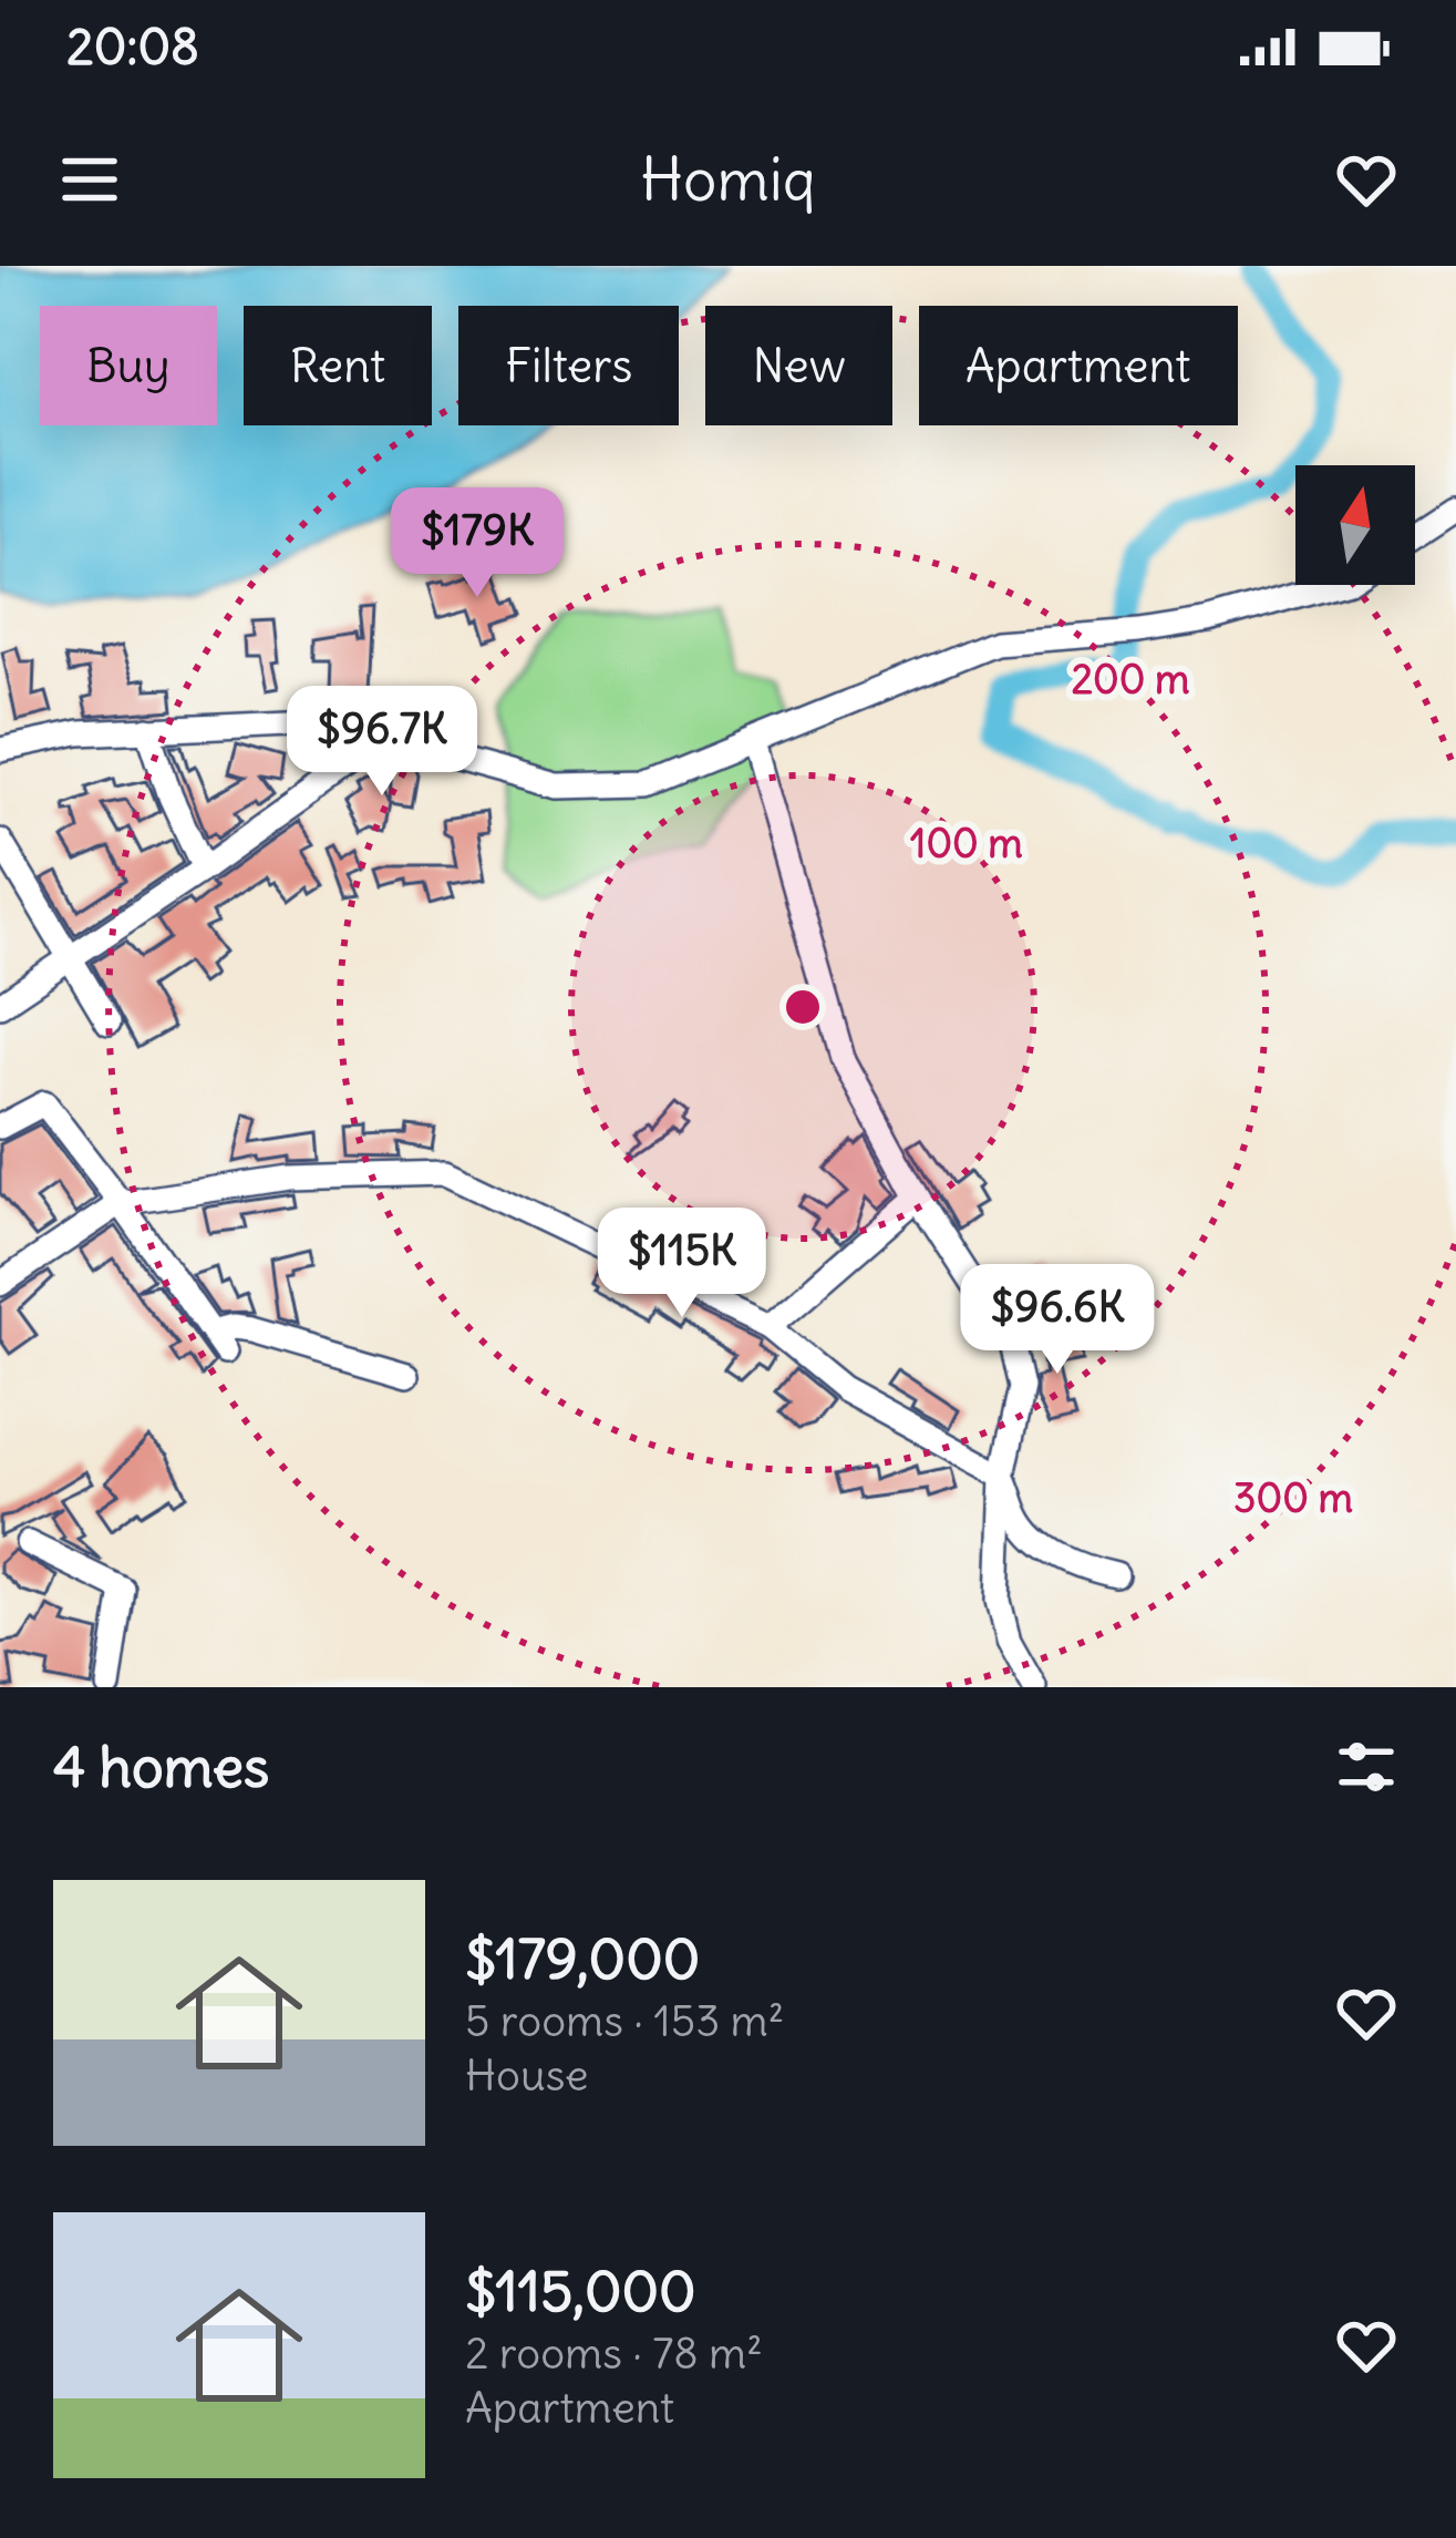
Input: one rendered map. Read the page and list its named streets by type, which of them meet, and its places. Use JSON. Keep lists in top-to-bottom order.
{
  "north": "top",
  "page": {
    "status": "20:08",
    "header": "Homiq",
    "chip": [
      "Buy",
      "Rent",
      "Filters",
      "New",
      "Apartment"
    ],
    "price": [
      "$179K",
      "$96.7K",
      "$115K",
      "$96.6K"
    ],
    "heading": "4 homes",
    "list": [
      {
        "name": "$179,000",
        "note": "5 rooms · 153 m² · House"
      },
      {
        "name": "$115,000",
        "note": "2 rooms · 78 m² · Apartment"
      }
    ]
  },
  "rings": ["200 m", "100 m", "300 m"]
}
